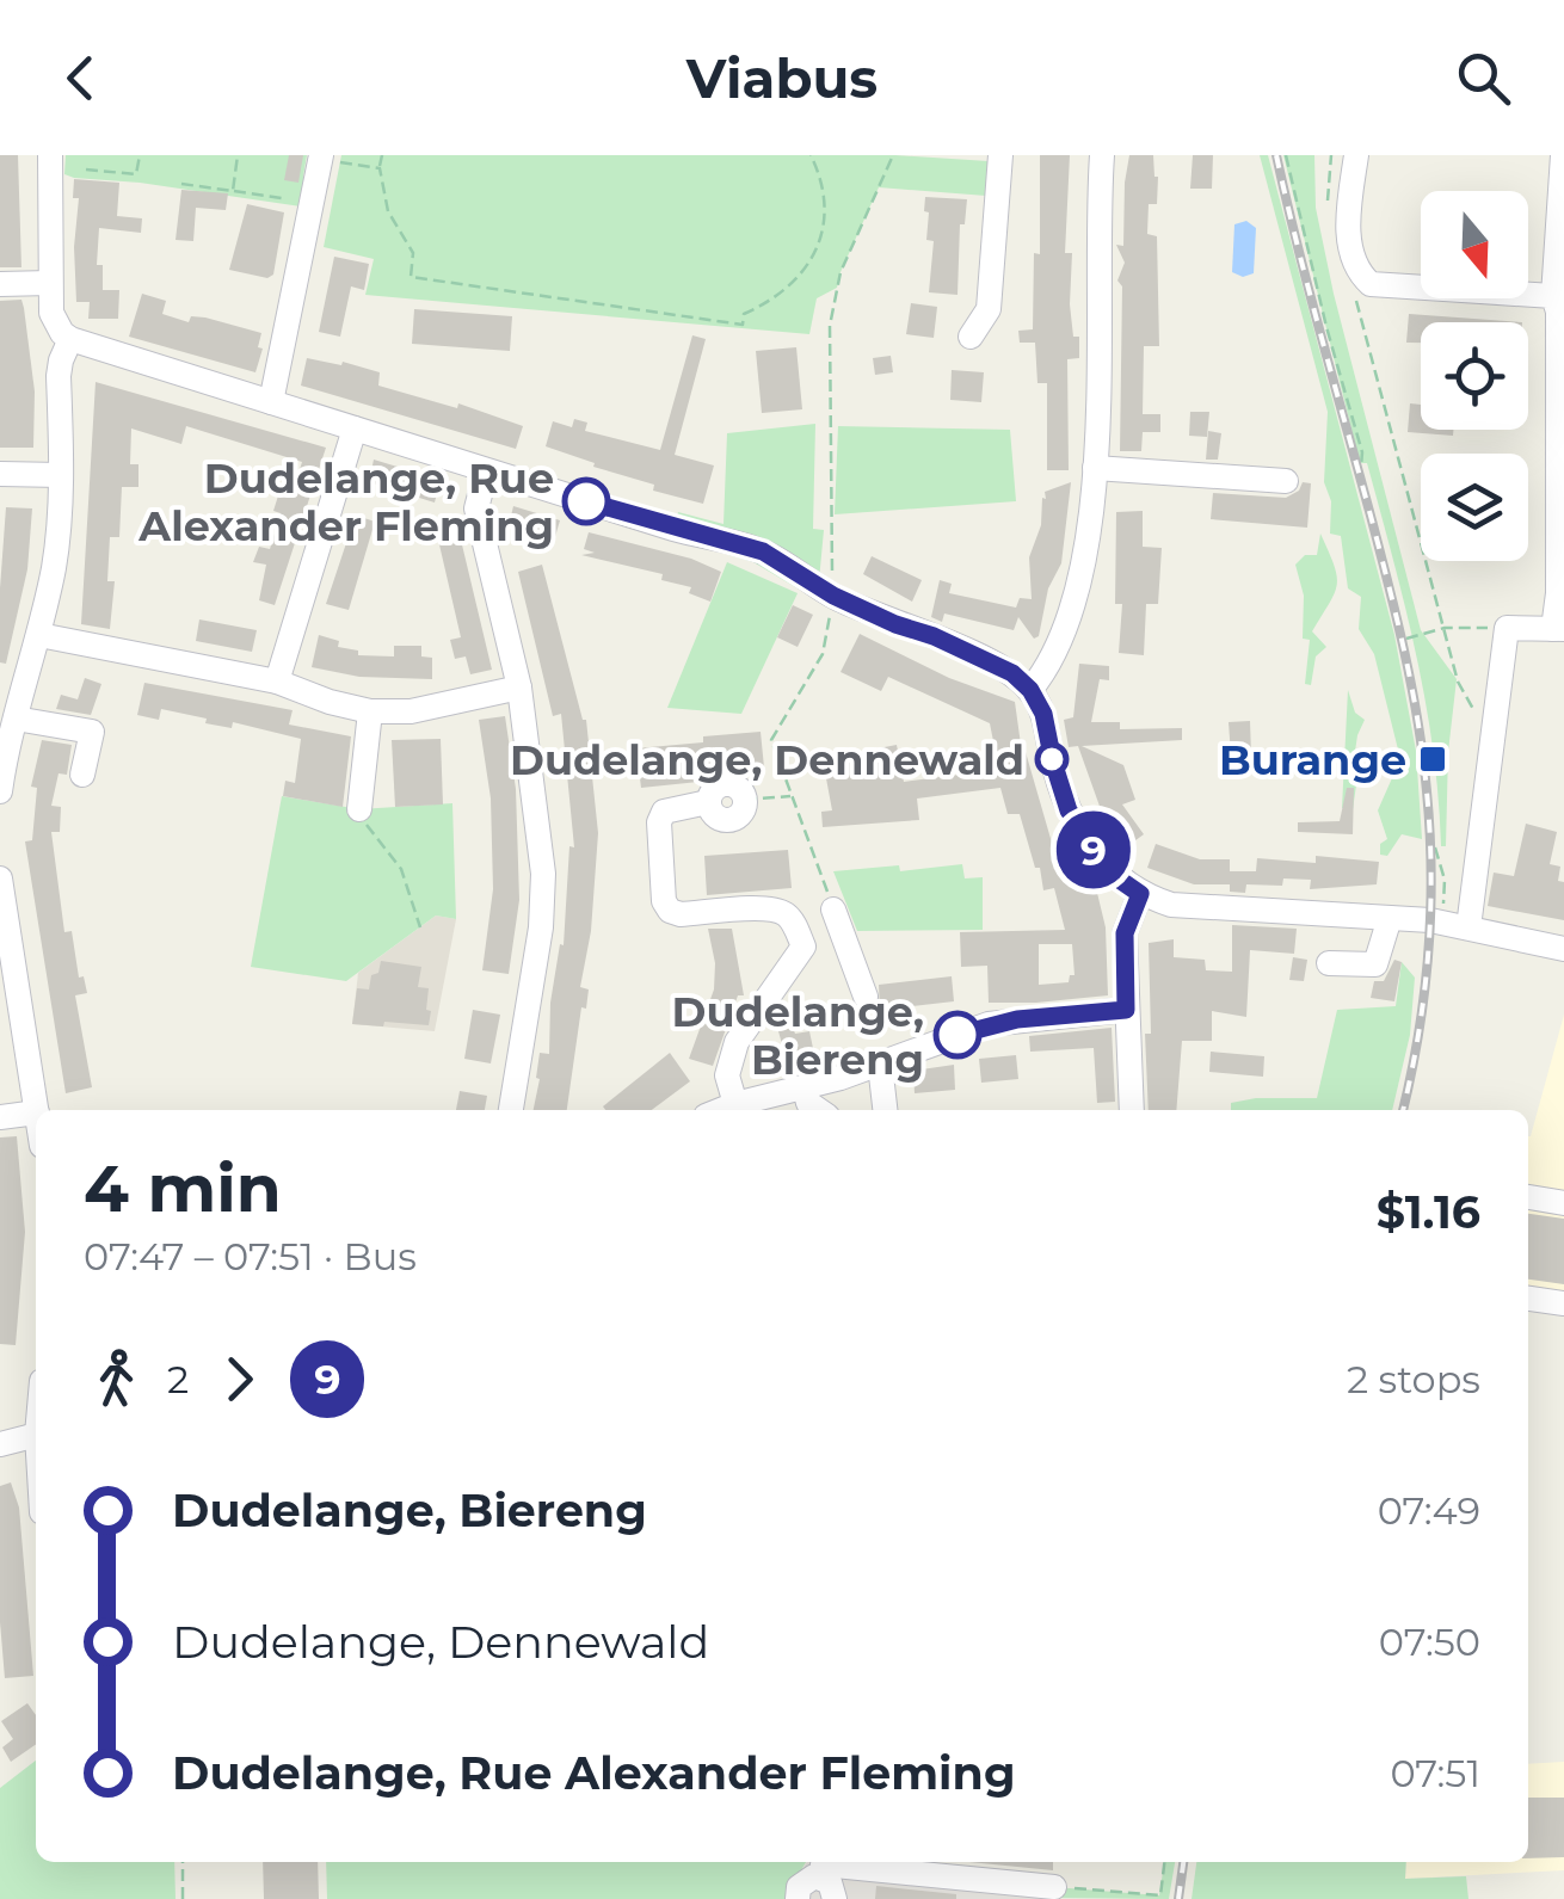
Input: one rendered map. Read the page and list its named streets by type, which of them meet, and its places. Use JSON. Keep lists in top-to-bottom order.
{
  "places": {
    "other": ["Dudelange, Rue Alexander Fleming", "Dudelange, Dennewald", "Dudelange, Biereng"],
    "transit": ["Burange"]
  },
  "lines": ["bus line 9"],
  "north": "bottom",
  "page": {
    "header": "Viabus",
    "on_map": "9",
    "heading": ["4 min", "07:47 – 07:51 · Bus", "$1.16"],
    "legs": ["2", "9", "2 stops"],
    "list": [
      {
        "name": "Dudelange, Biereng",
        "value": "07:49"
      },
      {
        "name": "Dudelange, Dennewald",
        "value": "07:50"
      },
      {
        "name": "Dudelange, Rue Alexander Fleming",
        "value": "07:51"
      }
    ]
  }
}
